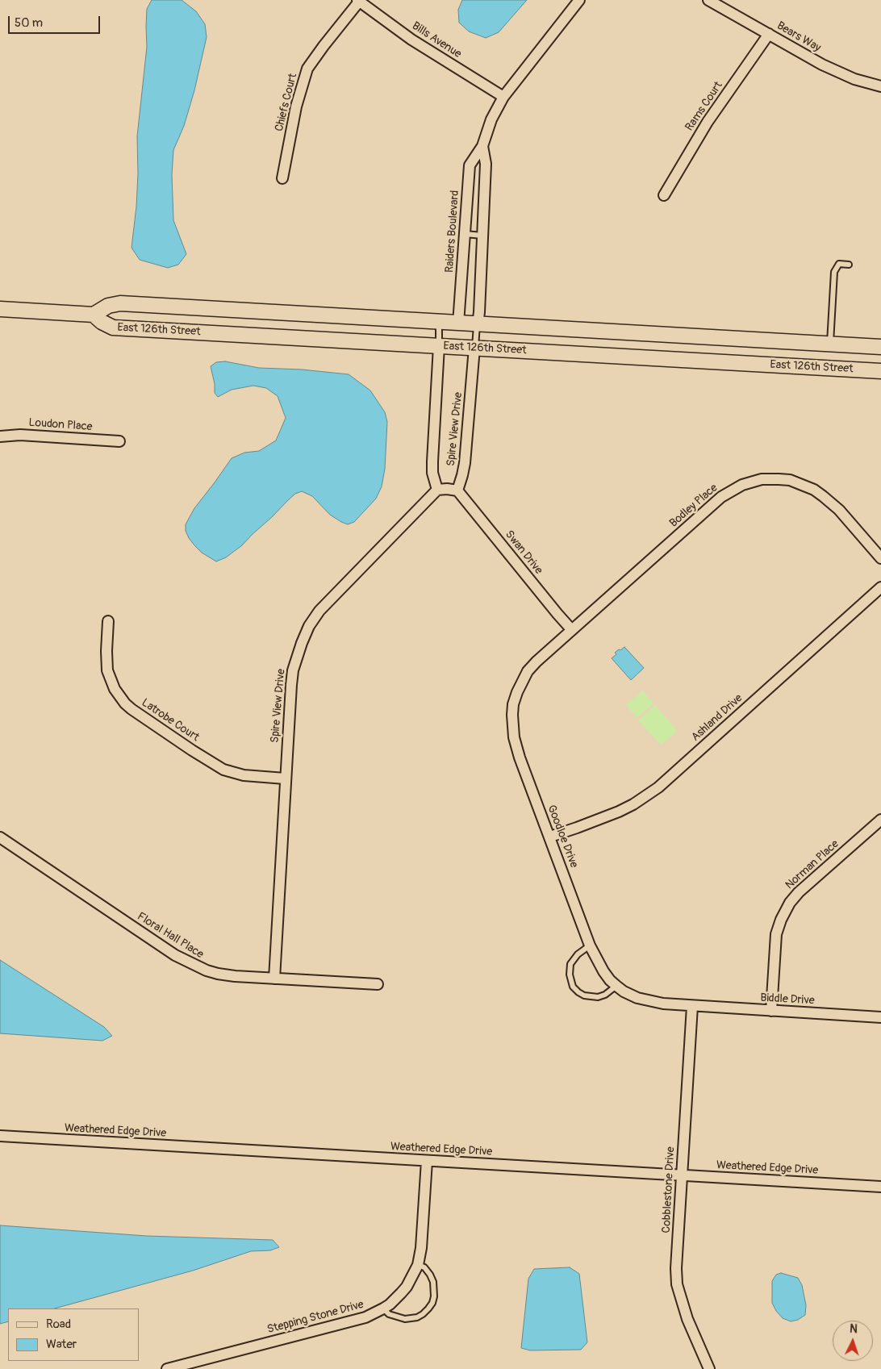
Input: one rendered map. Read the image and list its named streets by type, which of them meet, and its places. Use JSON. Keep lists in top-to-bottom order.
{
  "streets": {
    "main road": ["East 126th Street"],
    "street": [
      "Bears Way",
      "Bills Avenue",
      "Chiefs Court",
      "Rams Court",
      "Raiders Boulevard",
      "Loudon Place",
      "Spire View Drive",
      "Bodley Place",
      "Swan Drive",
      "Ashland Drive",
      "Latrobe Court",
      "Goodloe Drive",
      "Norman Place",
      "Floral Hall Place",
      "Biddle Drive",
      "Weathered Edge Drive",
      "Cobblestone Drive",
      "Stepping Stone Drive"
    ]
  },
  "crossings": [
    ["Bears Way", "Rams Court"],
    ["Bills Avenue", "Chiefs Court"],
    ["Bills Avenue", "Raiders Boulevard"],
    ["East 126th Street", "Spire View Drive"],
    ["Spire View Drive", "Swan Drive"],
    ["Spire View Drive", "Latrobe Court"],
    ["Spire View Drive", "Floral Hall Place"],
    ["Bodley Place", "Swan Drive"],
    ["Bodley Place", "Goodloe Drive"],
    ["Swan Drive", "Goodloe Drive"],
    ["Ashland Drive", "Goodloe Drive"],
    ["Goodloe Drive", "Biddle Drive"],
    ["Goodloe Drive", "Cobblestone Drive"],
    ["Norman Place", "Biddle Drive"],
    ["Biddle Drive", "Cobblestone Drive"],
    ["Weathered Edge Drive", "Cobblestone Drive"],
    ["Weathered Edge Drive", "Stepping Stone Drive"]
  ],
  "legend": ["Road", "Water"],
  "scale_bar": "50 m",
  "north": "top"
}
